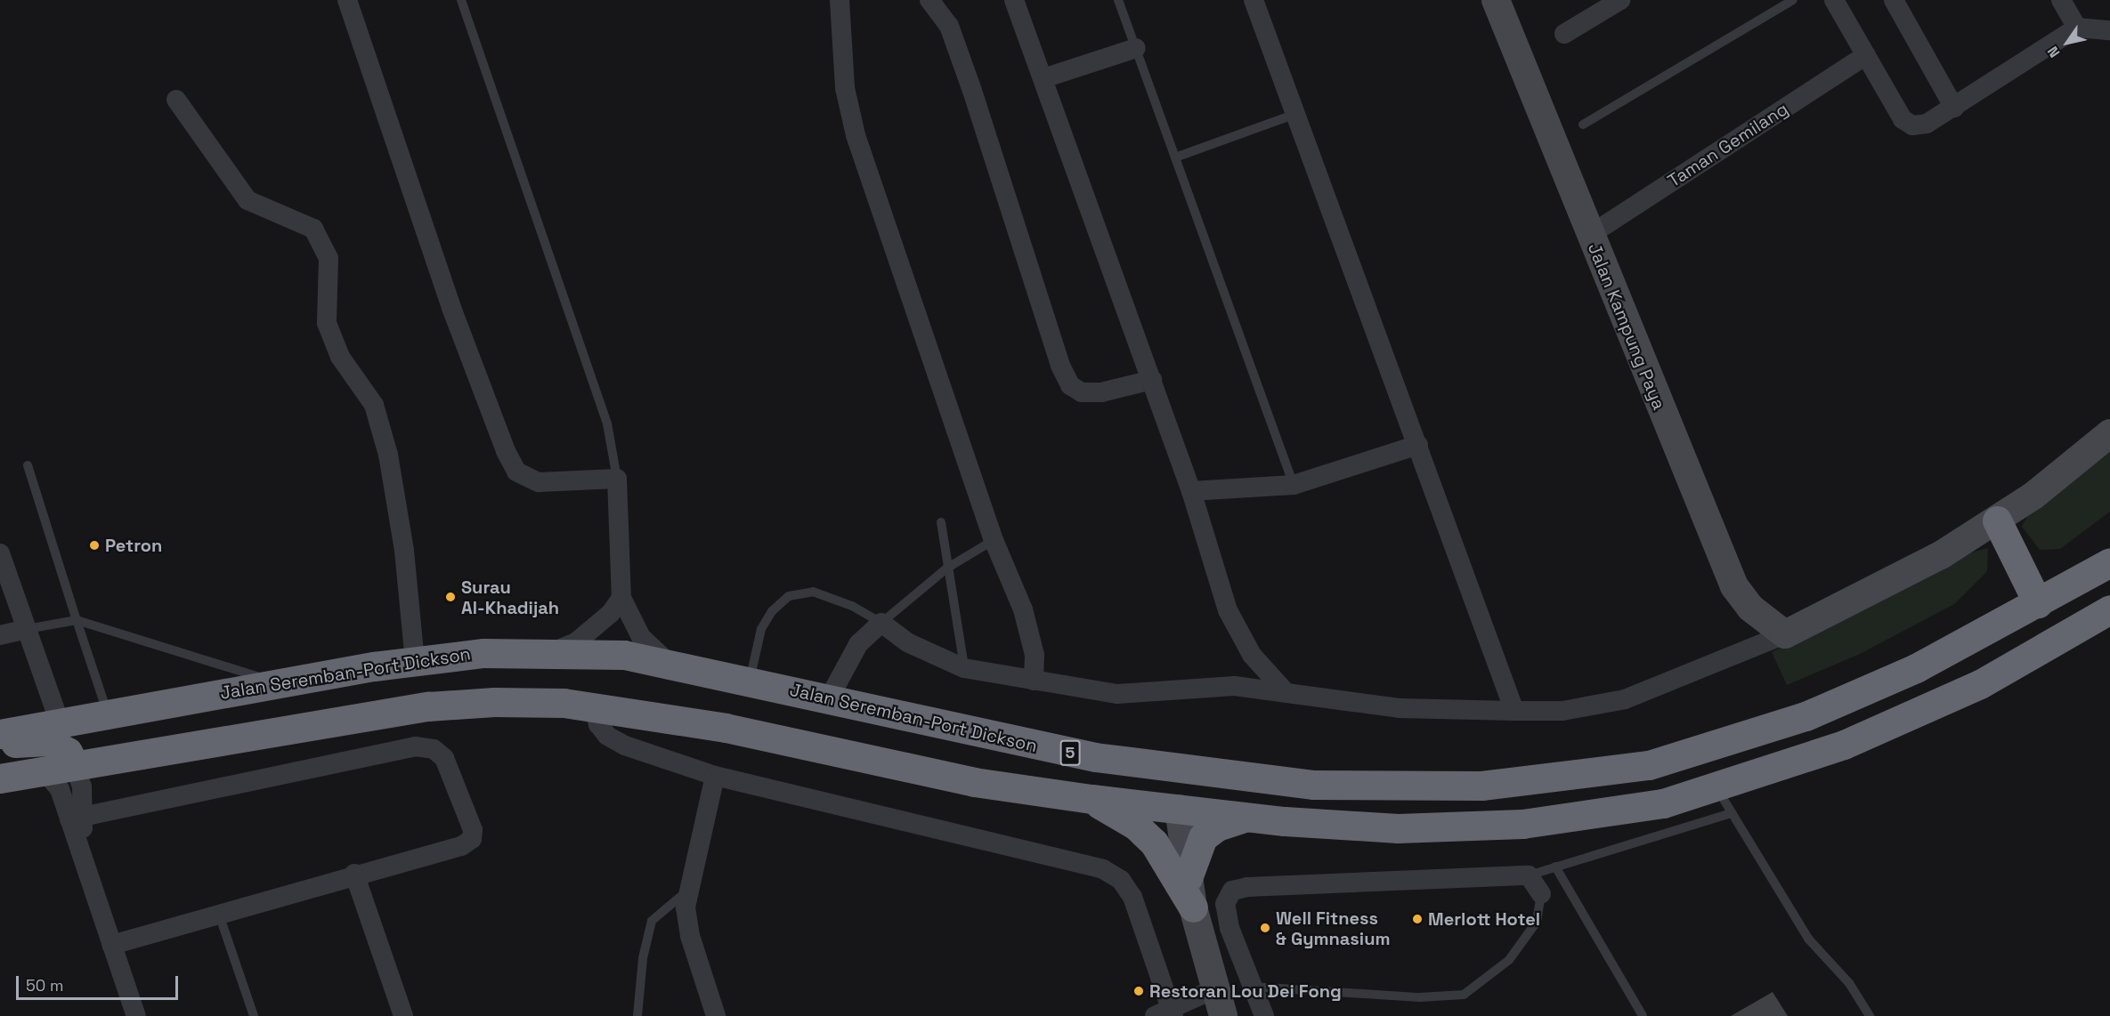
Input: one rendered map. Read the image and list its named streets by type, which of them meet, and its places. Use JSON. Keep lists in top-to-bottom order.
{
  "streets": {
    "highway": ["Jalan Seremban-Port Dickson", "5"],
    "street": ["Taman Gemilang", "Jalan Kampung Paya"]
  },
  "crossings": [
    ["Taman Gemilang", "Jalan Kampung Paya"]
  ],
  "places": [
    "Petron",
    "Surau Al-Khadijah",
    "Merlott Hotel",
    "Well Fitness & Gymnasium",
    "Restoran Lou Dei Fong"
  ],
  "scale_bar": "50 m",
  "north": "bottom left"
}
